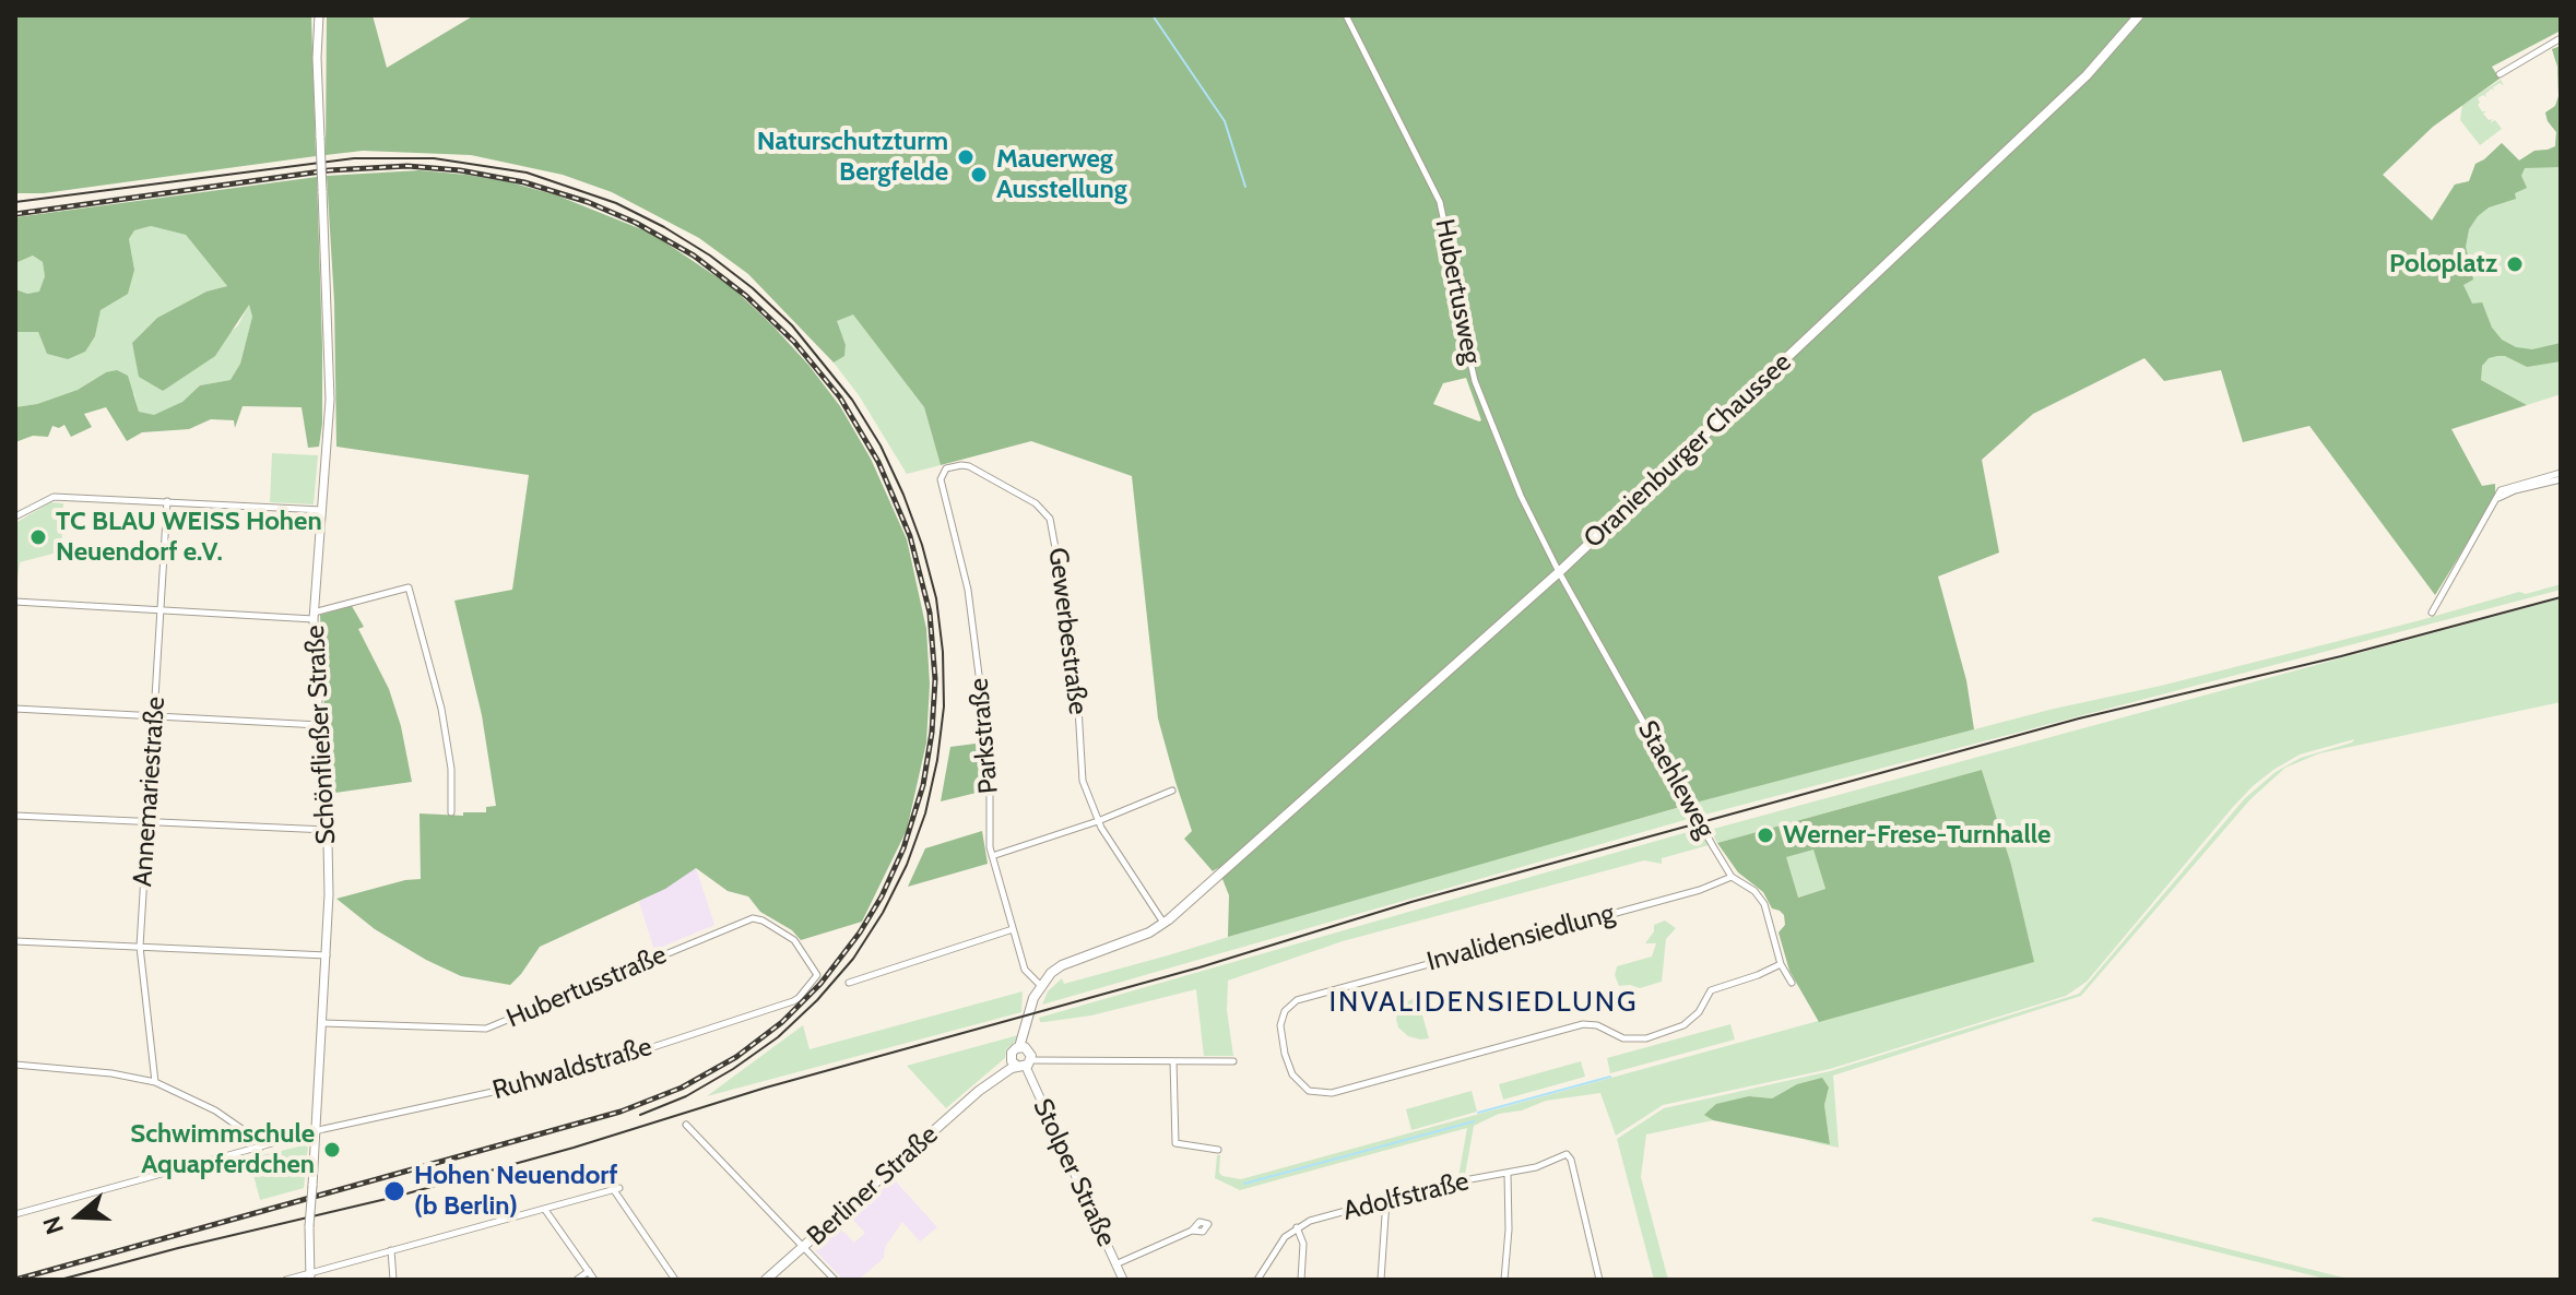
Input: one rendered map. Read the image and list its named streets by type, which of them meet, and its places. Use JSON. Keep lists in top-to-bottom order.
{
  "streets": {
    "main road": [
      "Oranienburger Chaussee",
      "Schönfließer Straße",
      "Stolper Straße",
      "Berliner Straße"
    ],
    "street": [
      "Hubertusweg",
      "Gewerbestraße",
      "Parkstraße",
      "Staehleweg",
      "Annemariestraße",
      "Invalidensiedlung",
      "Hubertusstraße",
      "Ruhwaldstraße",
      "Adolfstraße"
    ]
  },
  "crossings": [
    ["Hubertusweg", "Oranienburger Chaussee"],
    ["Hubertusweg", "Staehleweg"],
    ["Oranienburger Chaussee", "Gewerbestraße"],
    ["Oranienburger Chaussee", "Staehleweg"],
    ["Gewerbestraße", "Parkstraße"],
    ["Schönfließer Straße", "Hubertusstraße"],
    ["Schönfließer Straße", "Ruhwaldstraße"],
    ["Staehleweg", "Invalidensiedlung"],
    ["Hubertusstraße", "Ruhwaldstraße"],
    ["Stolper Straße", "Berliner Straße"]
  ],
  "districts": ["INVALIDENSIEDLUNG"],
  "places": [
    "Naturschutzturm Bergfelde",
    "Mauerweg Ausstellung",
    "Poloplatz",
    "TC BLAU WEISS Hohen Neuendorf e.V.",
    "Werner-Frese-Turnhalle",
    "Schwimmschule Aquapferdchen",
    "Hohen Neuendorf (b Berlin)"
  ],
  "north": "left"
}
